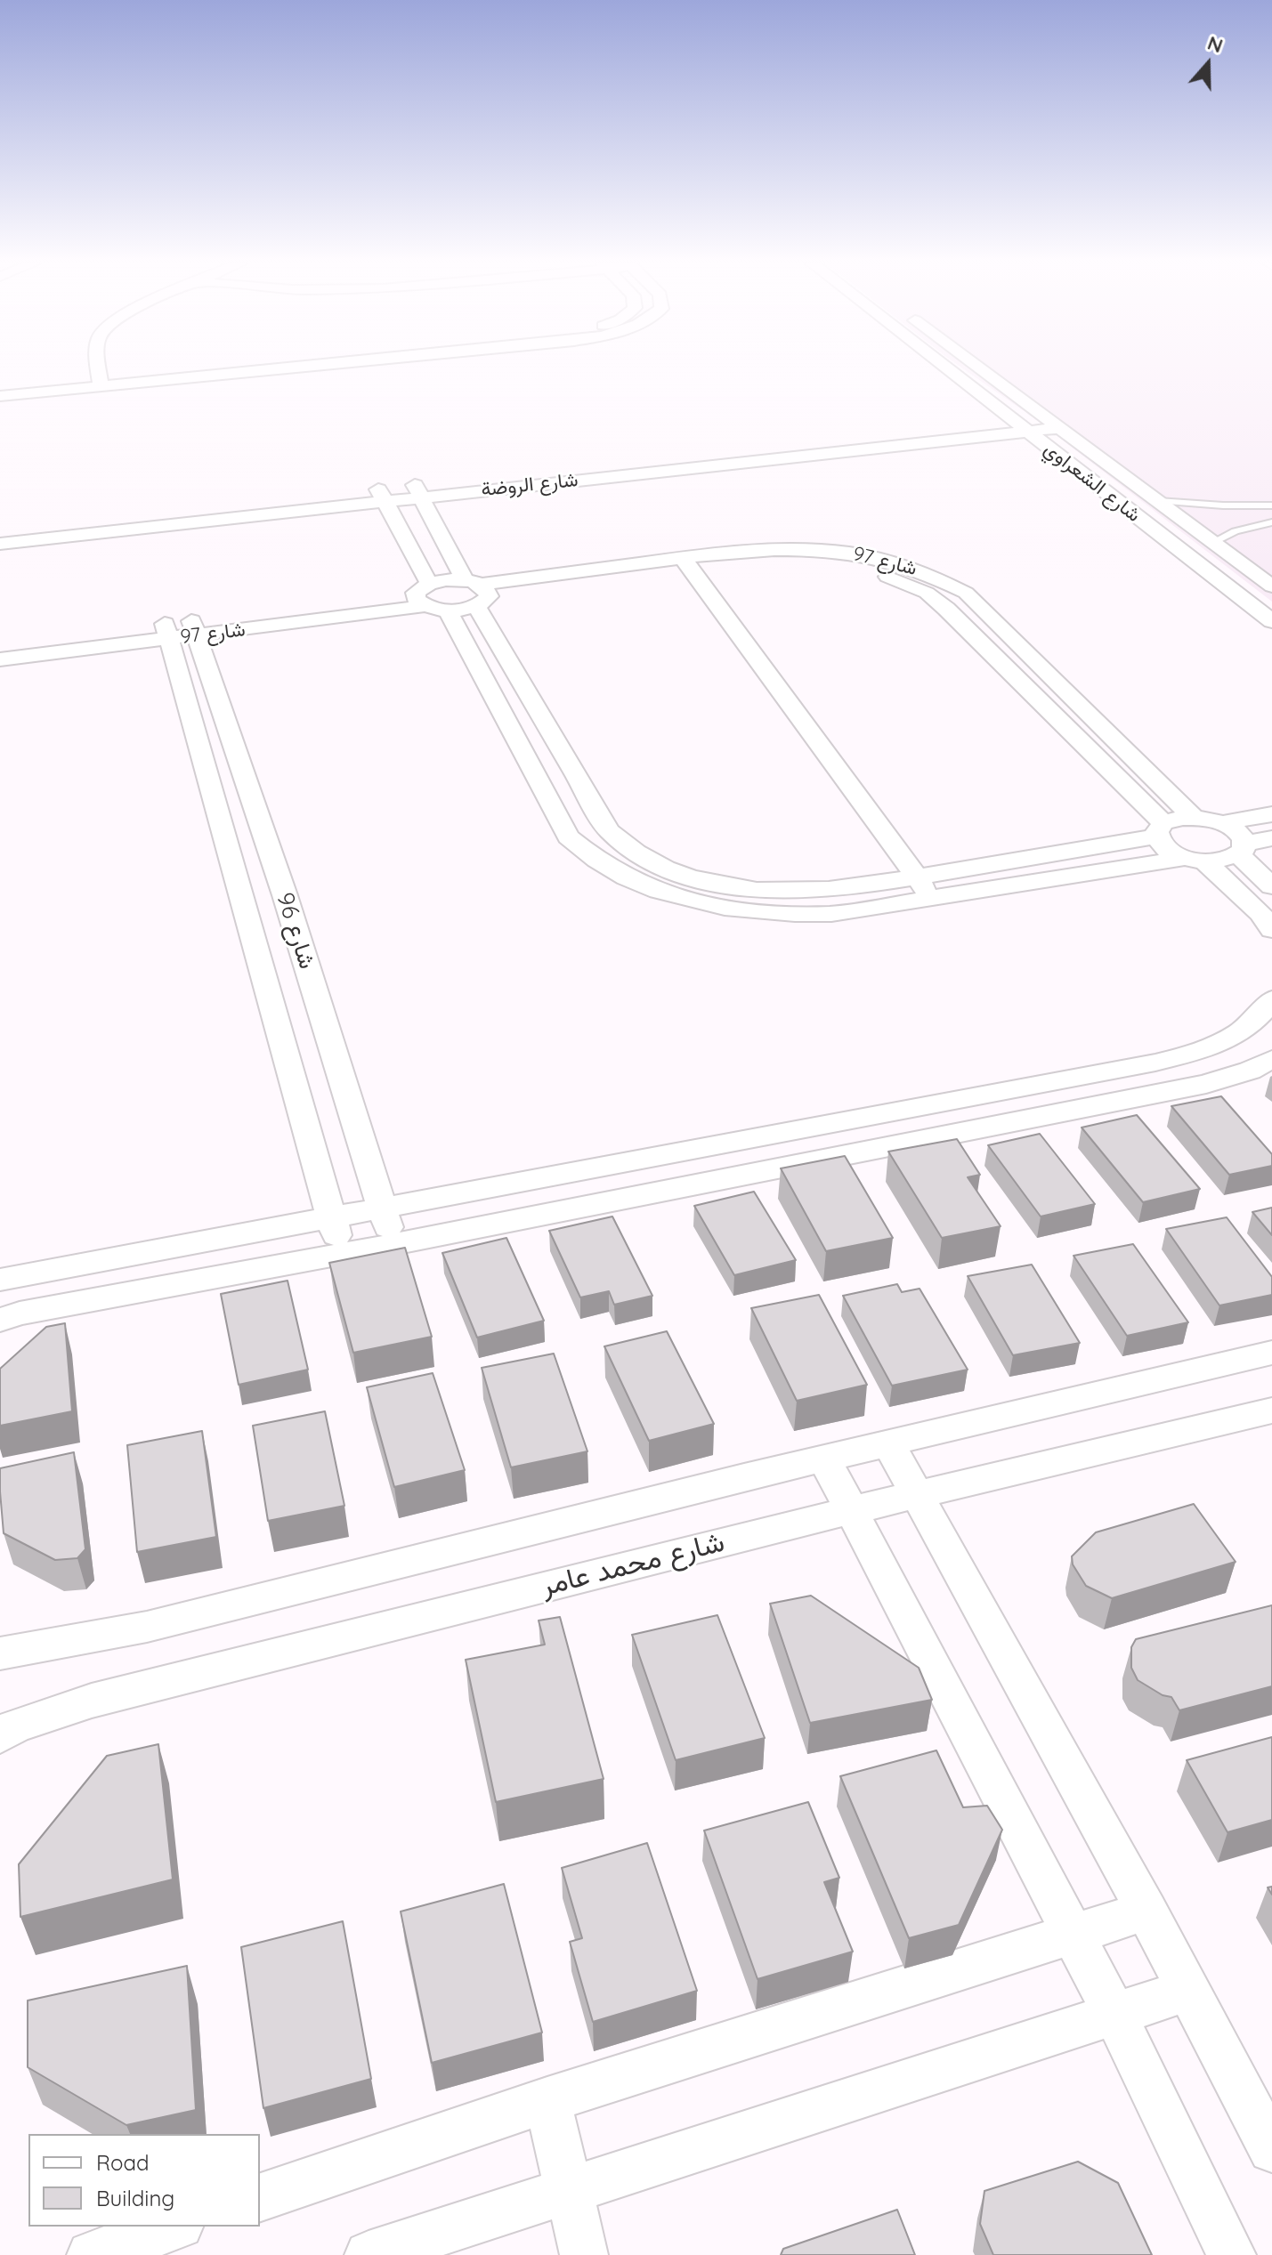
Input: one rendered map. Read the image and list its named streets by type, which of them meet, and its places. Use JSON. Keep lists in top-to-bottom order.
{
  "streets": {
    "street": [
      "شارع الشعراوي",
      "شارع الروضة",
      "شارع 97",
      "شارع 96",
      "شارع محمد عامر"
    ]
  },
  "crossings": [
    ["شارع الشعراوي", "شارع الروضة"],
    ["شارع 97", "شارع 96"]
  ],
  "legend": ["Road", "Building"],
  "north": "top"
}
